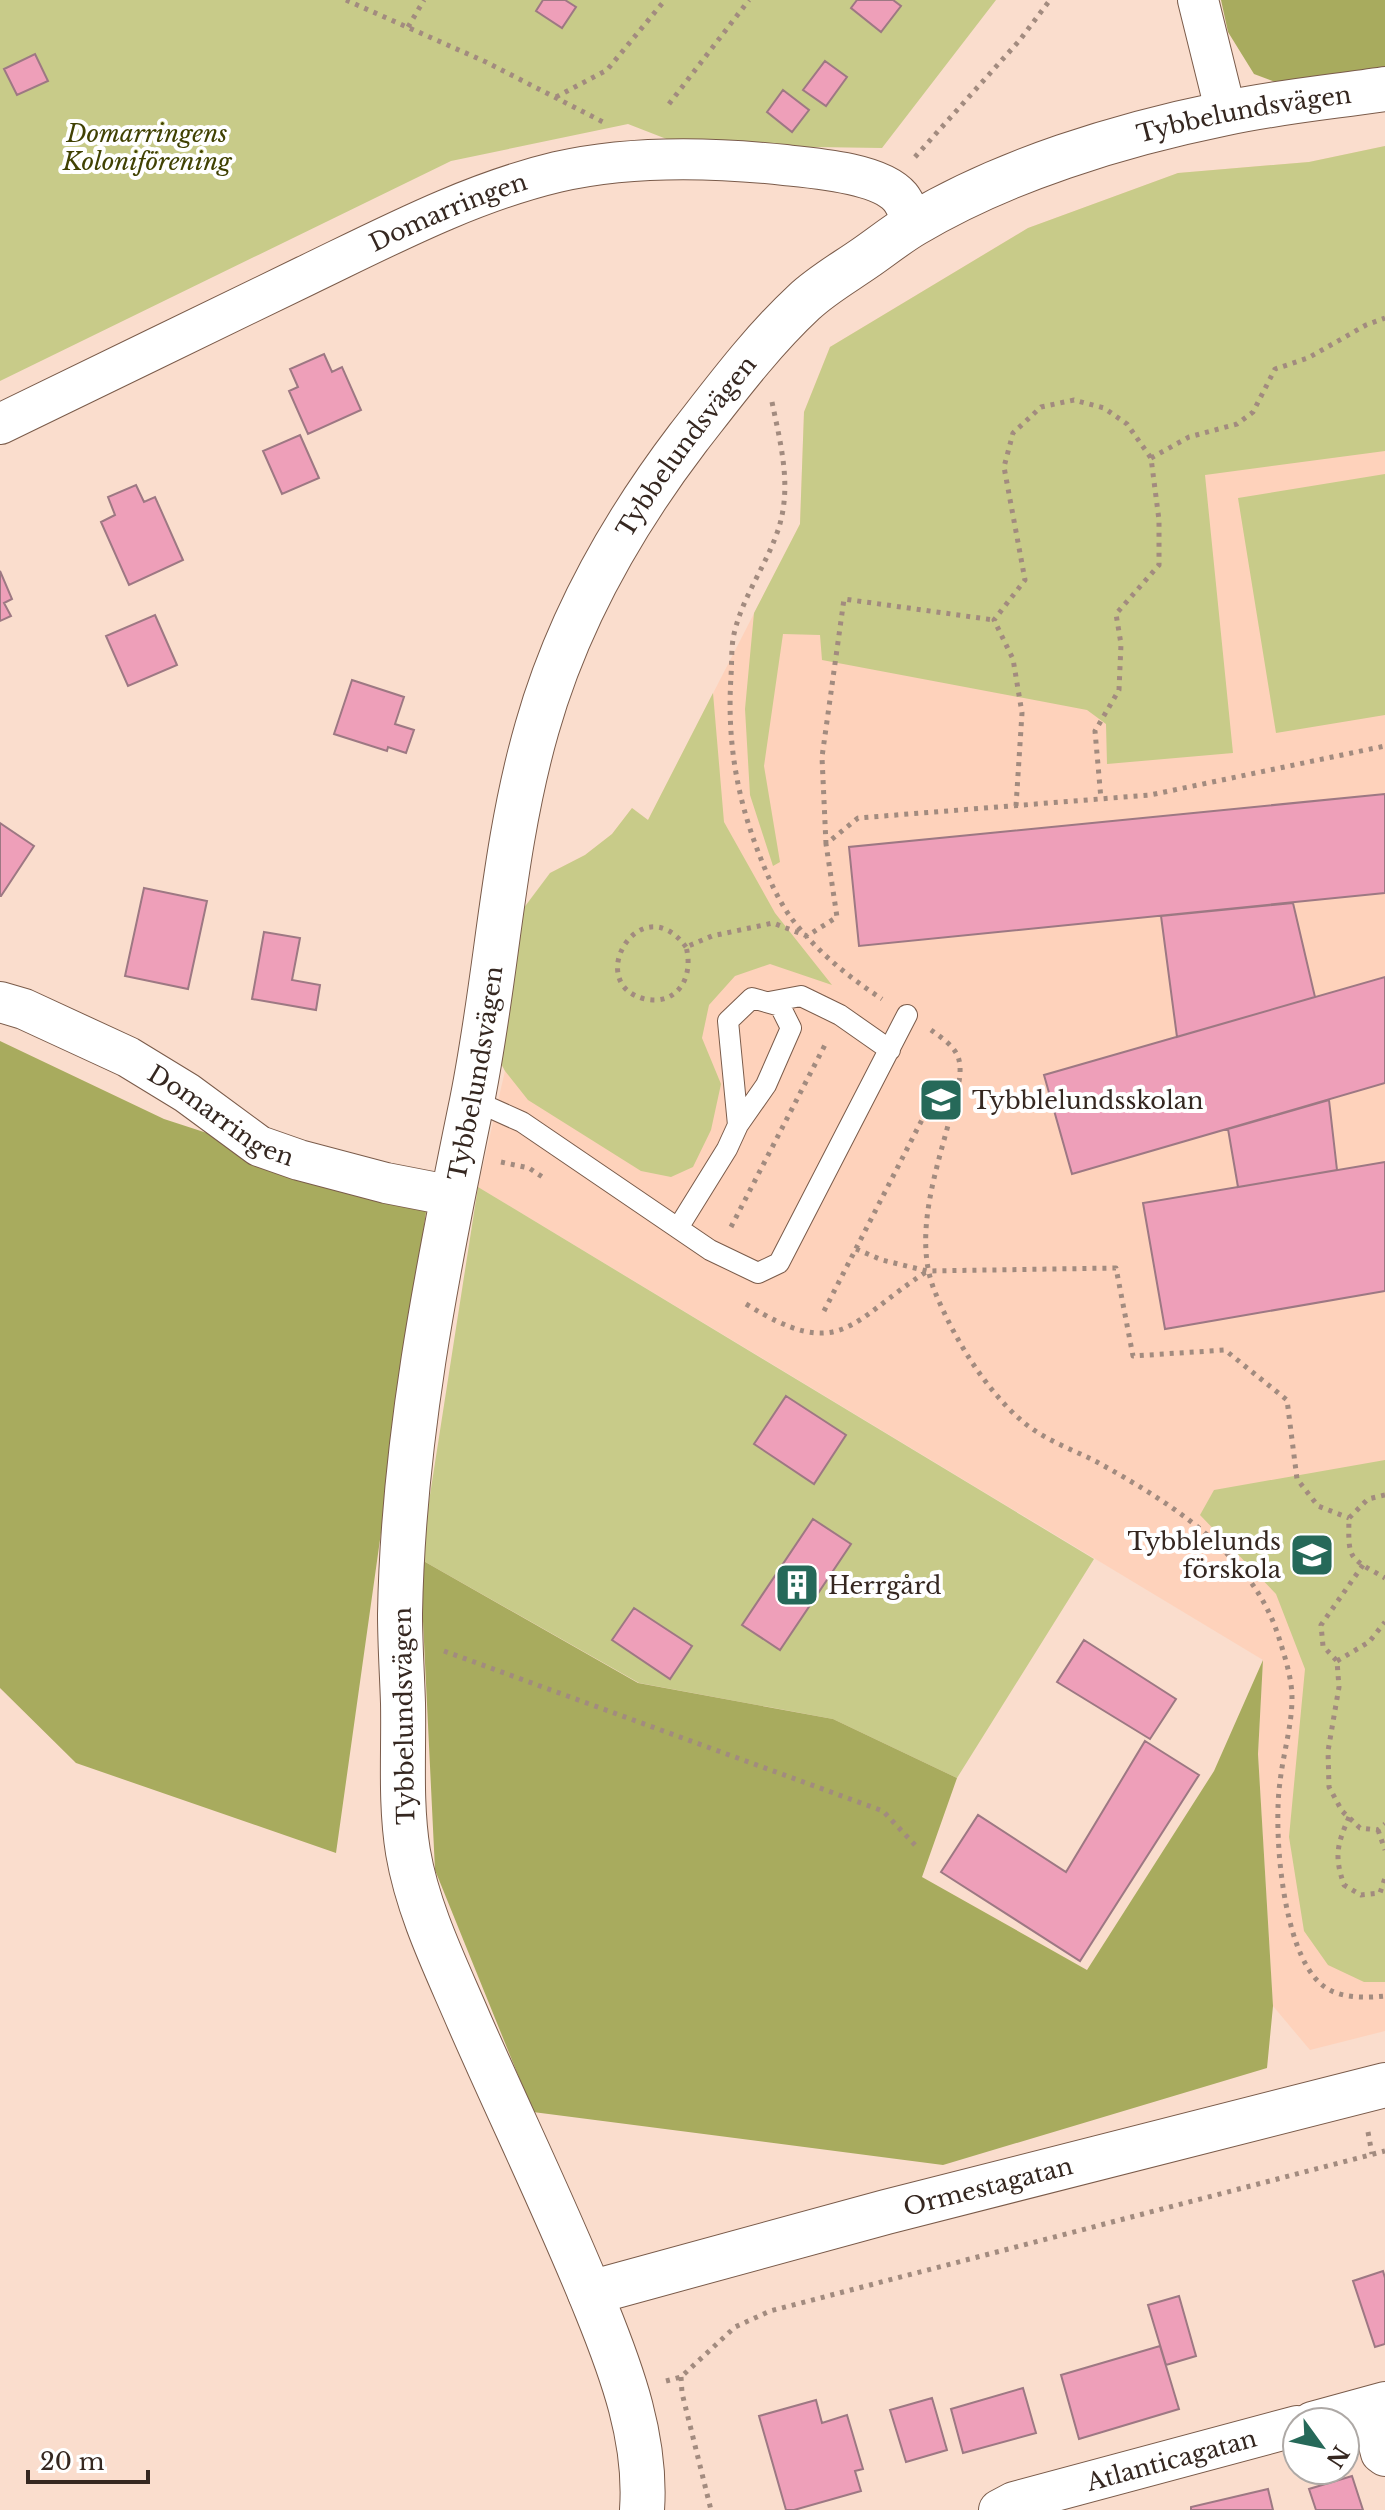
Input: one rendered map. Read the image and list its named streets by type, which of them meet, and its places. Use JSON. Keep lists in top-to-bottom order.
{
  "streets": {
    "street": [
      "Tybbelundsvägen",
      "Domarringen",
      "Ormestagatan",
      "Atlanticagatan"
    ]
  },
  "crossings": [
    ["Tybbelundsvägen", "Domarringen"],
    ["Tybbelundsvägen", "Ormestagatan"]
  ],
  "parks": ["Domarringens Koloniförening"],
  "places": {
    "school or university": ["Tybblelundsskolan", "Tybblelunds förskola"],
    "building": ["Herrgård"]
  },
  "scale_bar": "20 m",
  "north": "bottom right"
}
